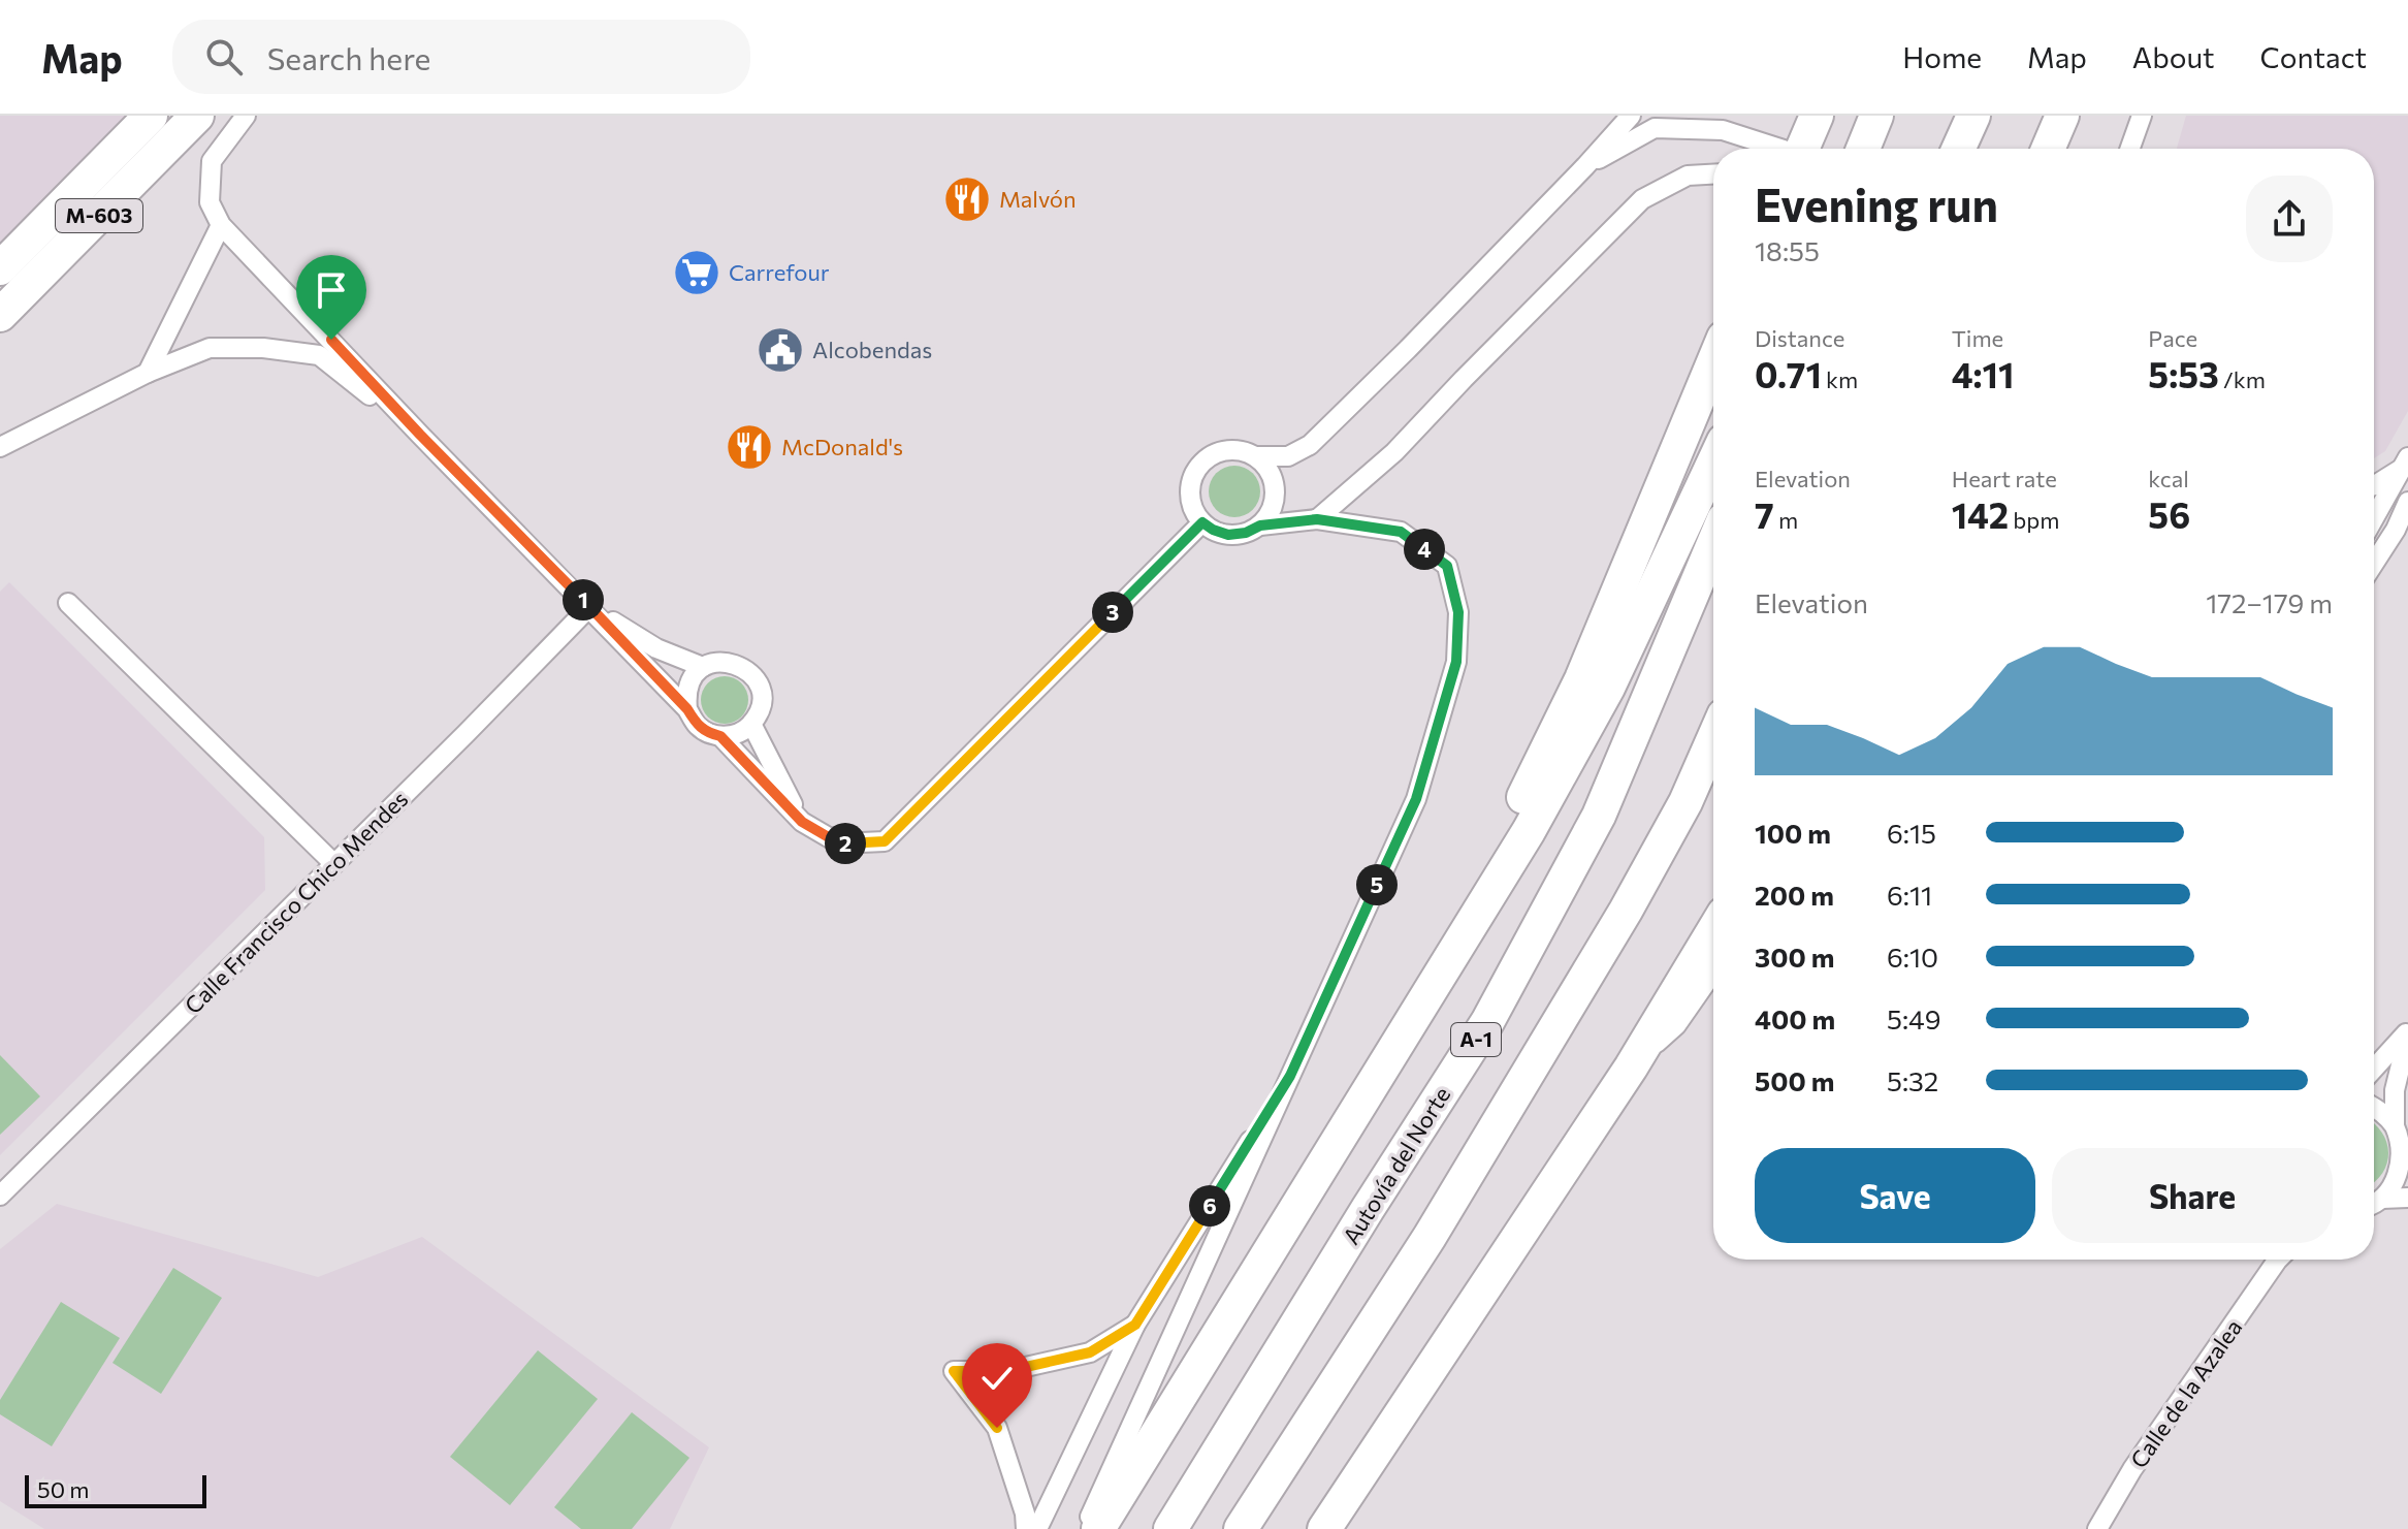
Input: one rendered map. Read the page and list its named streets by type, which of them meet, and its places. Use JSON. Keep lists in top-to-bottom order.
{
  "streets": {
    "highway": ["M-603", "A-1", "Autovía del Norte"],
    "street": ["Calle Francisco Chico Mendes", "Calle de la Azalea"]
  },
  "places": {
    "restaurant": ["Malvón", "McDonald's"],
    "supermarket": ["Carrefour"],
    "public building": ["Alcobendas"]
  },
  "scale_bar": "50 m",
  "page": {
    "header": "Map",
    "search": "Search here",
    "nav": [
      "Home",
      "Map",
      "About",
      "Contact"
    ],
    "heading": ["Evening run", "18:55"],
    "stats": [
      ["Distance", "0.71 km"],
      ["Time", "4:11"],
      ["Pace", "5:53 /km"],
      ["Elevation", "7 m"],
      ["Heart rate", "142 bpm"],
      ["kcal", "56"]
    ],
    "pins": [
      "4",
      "1",
      "3",
      "2",
      "5",
      "6"
    ],
    "chart": ["Elevation", "172–179 m"],
    "list": [
      {
        "name": "100 m",
        "note": "6:15"
      },
      {
        "name": "200 m",
        "note": "6:11"
      },
      {
        "name": "300 m",
        "note": "6:10"
      },
      {
        "name": "400 m",
        "note": "5:49"
      },
      {
        "name": "500 m",
        "note": "5:32"
      }
    ],
    "buttons": ["Save", "Share"],
    "scale": "50 m"
  }
}
